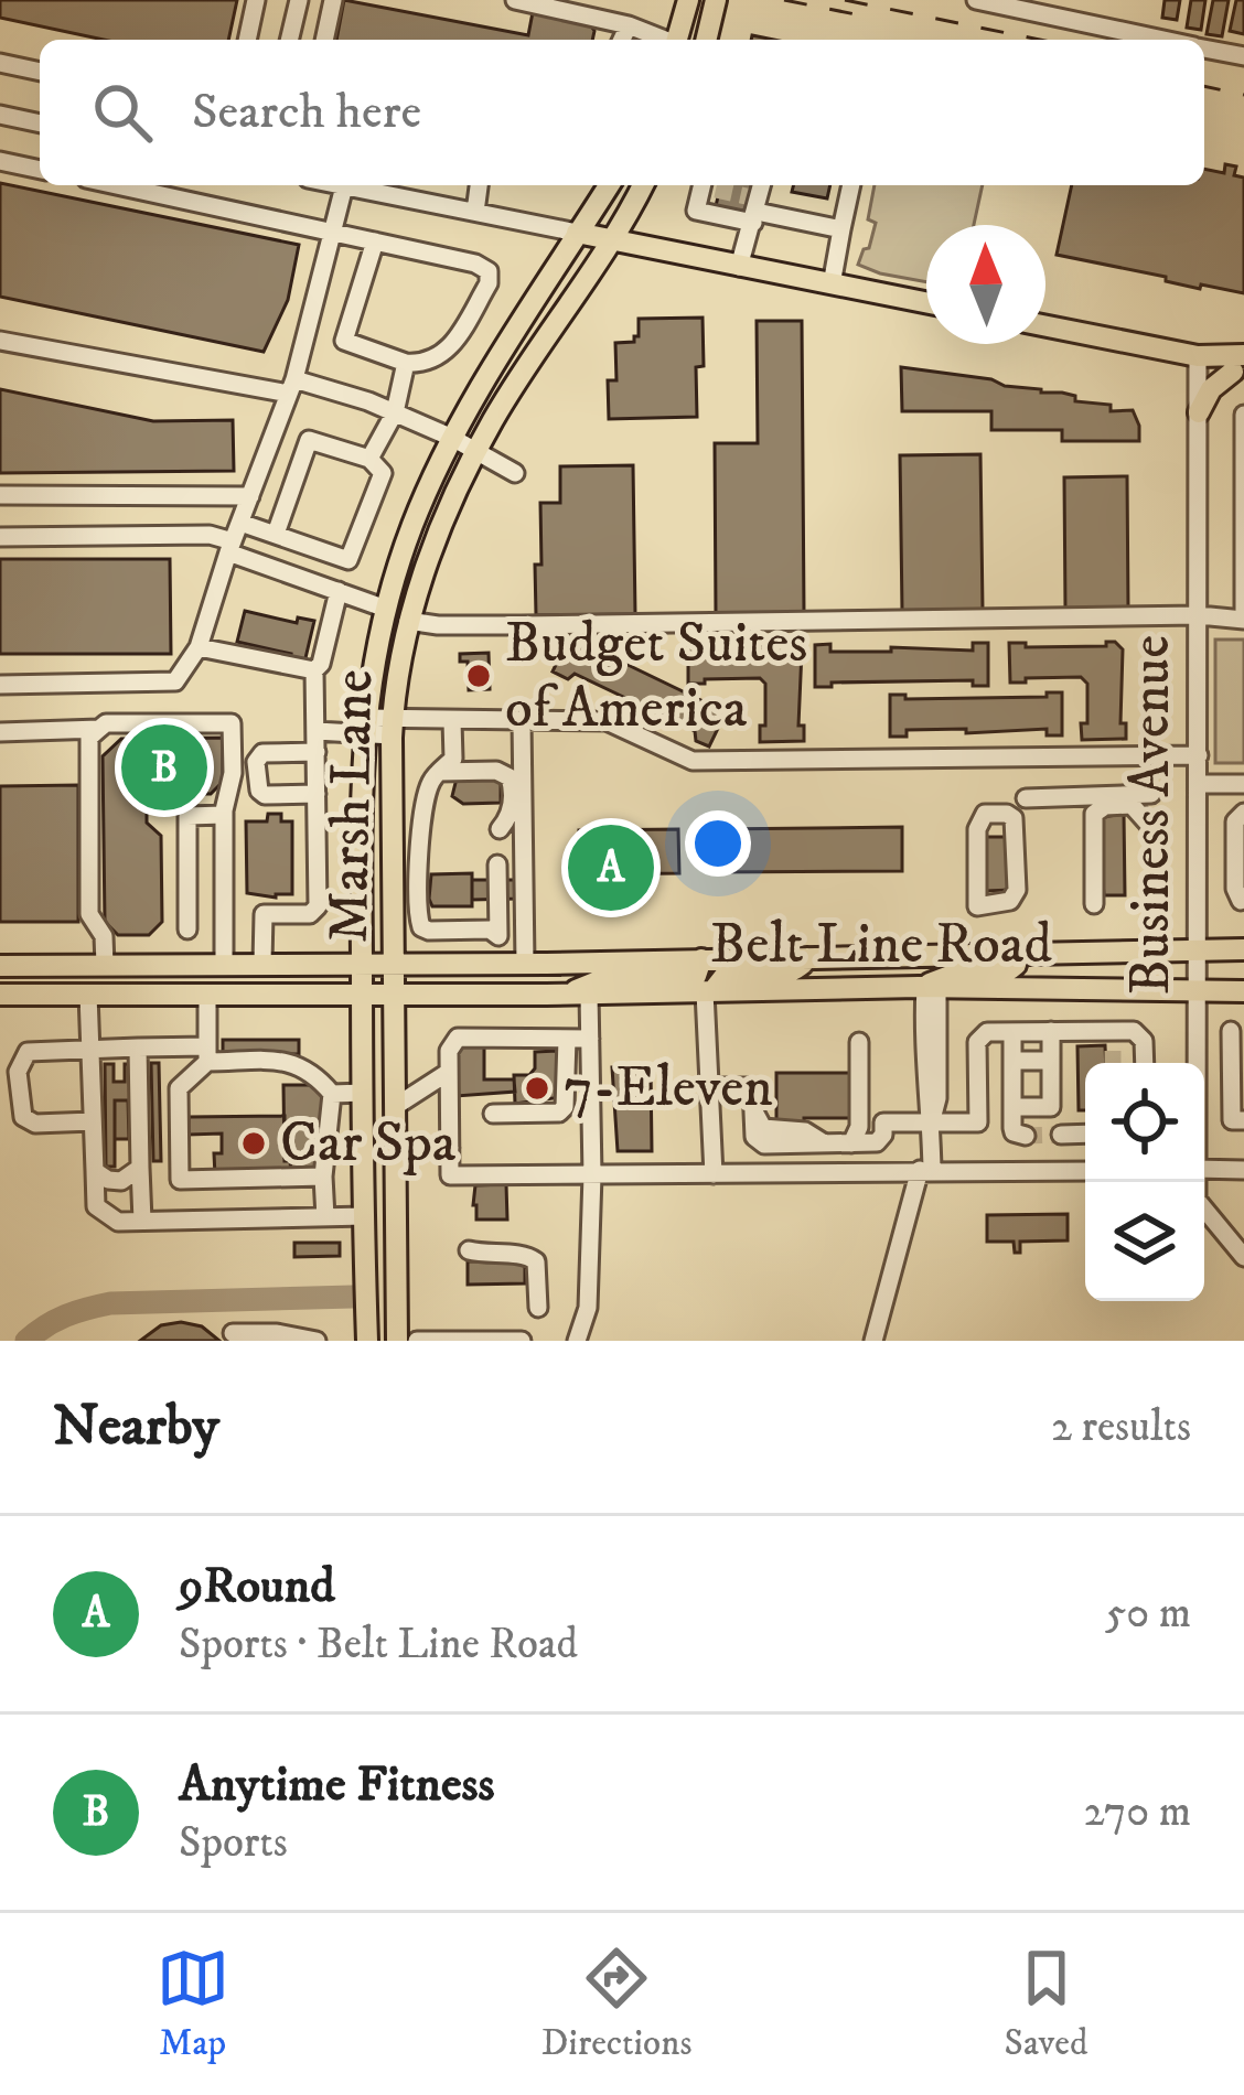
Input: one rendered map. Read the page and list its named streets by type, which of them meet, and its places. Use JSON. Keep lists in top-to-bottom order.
{
  "streets": {
    "main road": ["Marsh Lane", "Belt Line Road"],
    "street": ["Business Avenue"]
  },
  "crossings": [
    ["Marsh Lane", "Belt Line Road"],
    ["Business Avenue", "Belt Line Road"]
  ],
  "places": ["Budget Suites of America", "7-Eleven", "Car Spa"],
  "north": "top",
  "page": {
    "search": "Search here",
    "pins": ["B", "A"],
    "heading": ["Nearby", "2 results"],
    "list": [
      {
        "mark": "A",
        "name": "9Round",
        "note": "Sports · Belt Line Road",
        "value": "50 m"
      },
      {
        "mark": "B",
        "name": "Anytime Fitness",
        "note": "Sports",
        "value": "270 m"
      }
    ],
    "nav": ["Map", "Directions", "Saved"]
  }
}
